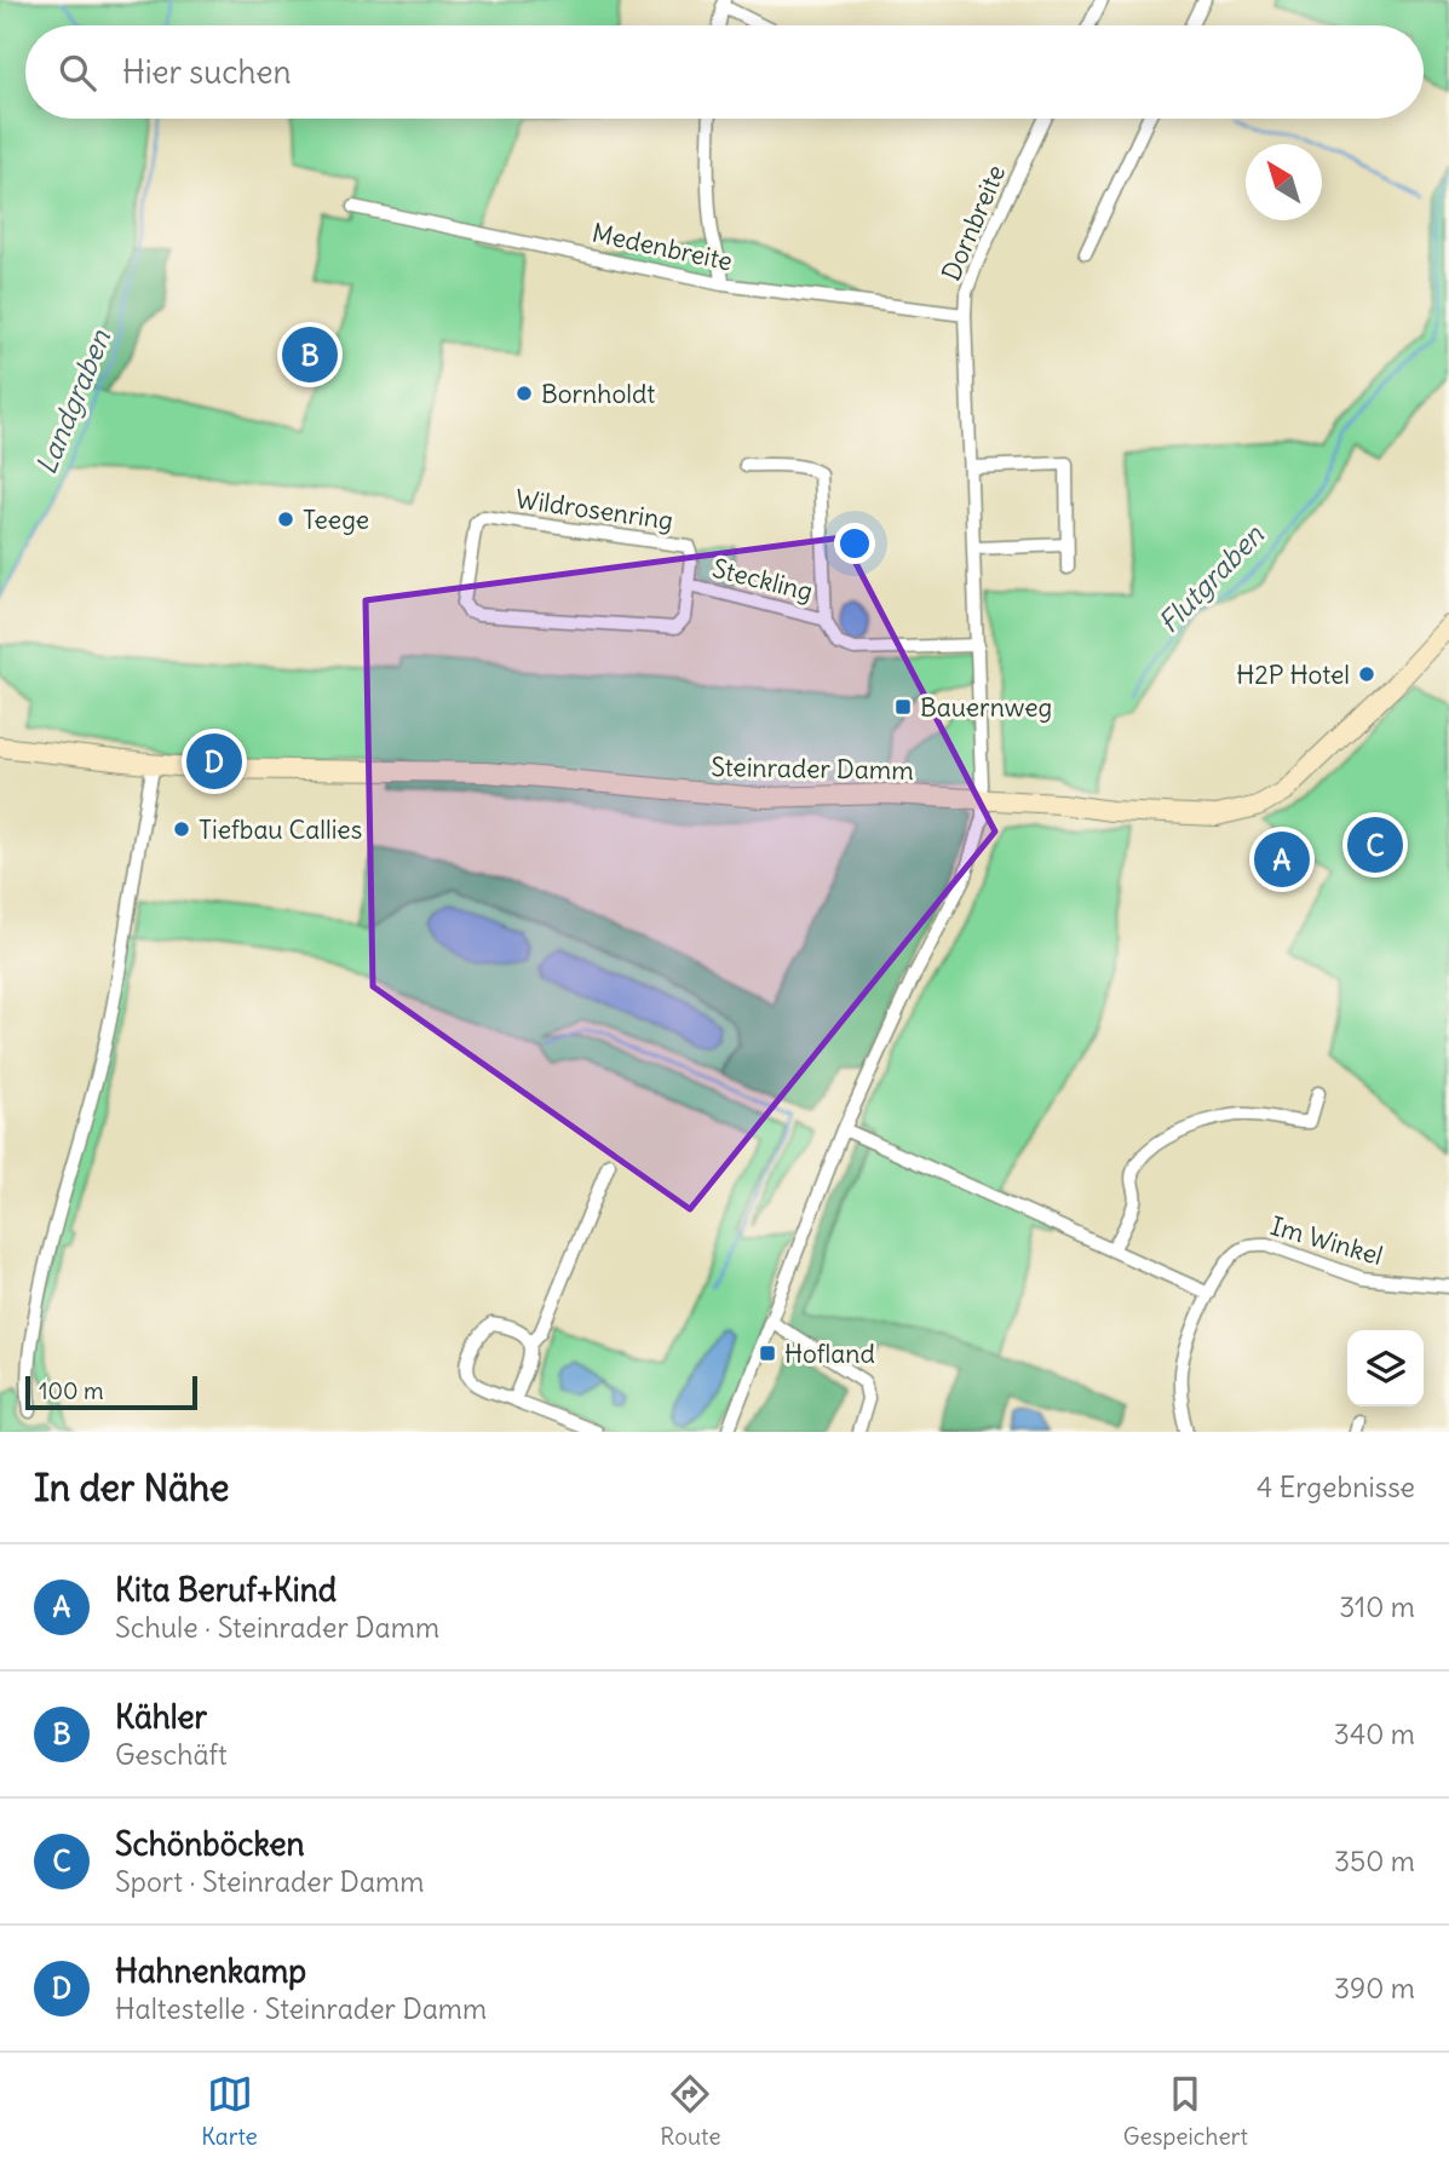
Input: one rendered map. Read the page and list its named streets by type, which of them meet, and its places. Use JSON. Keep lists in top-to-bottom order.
{
  "streets": {
    "main road": ["Steinrader Damm"],
    "street": [
      "Dornbreite",
      "Medenbreite",
      "Wildrosenring",
      "Steckling",
      "Im Winkel"
    ]
  },
  "crossings": [
    ["Dornbreite", "Medenbreite"],
    ["Dornbreite", "Steinrader Damm"],
    ["Wildrosenring", "Steckling"]
  ],
  "water": ["Landgraben", "Flutgraben"],
  "places": {
    "other": [
      "Bornholdt",
      "Teege",
      "H2P Hotel",
      "Tiefbau Callies"
    ],
    "transit": ["Bauernweg", "Hofland"]
  },
  "scale_bar": "100 m",
  "north": "top left",
  "page": {
    "search": "Hier suchen",
    "pins": [
      "B",
      "D",
      "C",
      "A"
    ],
    "scale": "100 m",
    "heading": ["In der Nähe", "4 Ergebnisse"],
    "list": [
      {
        "mark": "A",
        "name": "Kita Beruf+Kind",
        "note": "Schule · Steinrader Damm",
        "value": "310 m"
      },
      {
        "mark": "B",
        "name": "Kähler",
        "note": "Geschäft",
        "value": "340 m"
      },
      {
        "mark": "C",
        "name": "Schönböcken",
        "note": "Sport · Steinrader Damm",
        "value": "350 m"
      },
      {
        "mark": "D",
        "name": "Hahnenkamp",
        "note": "Haltestelle · Steinrader Damm",
        "value": "390 m"
      }
    ],
    "nav": ["Karte", "Route", "Gespeichert"]
  }
}
